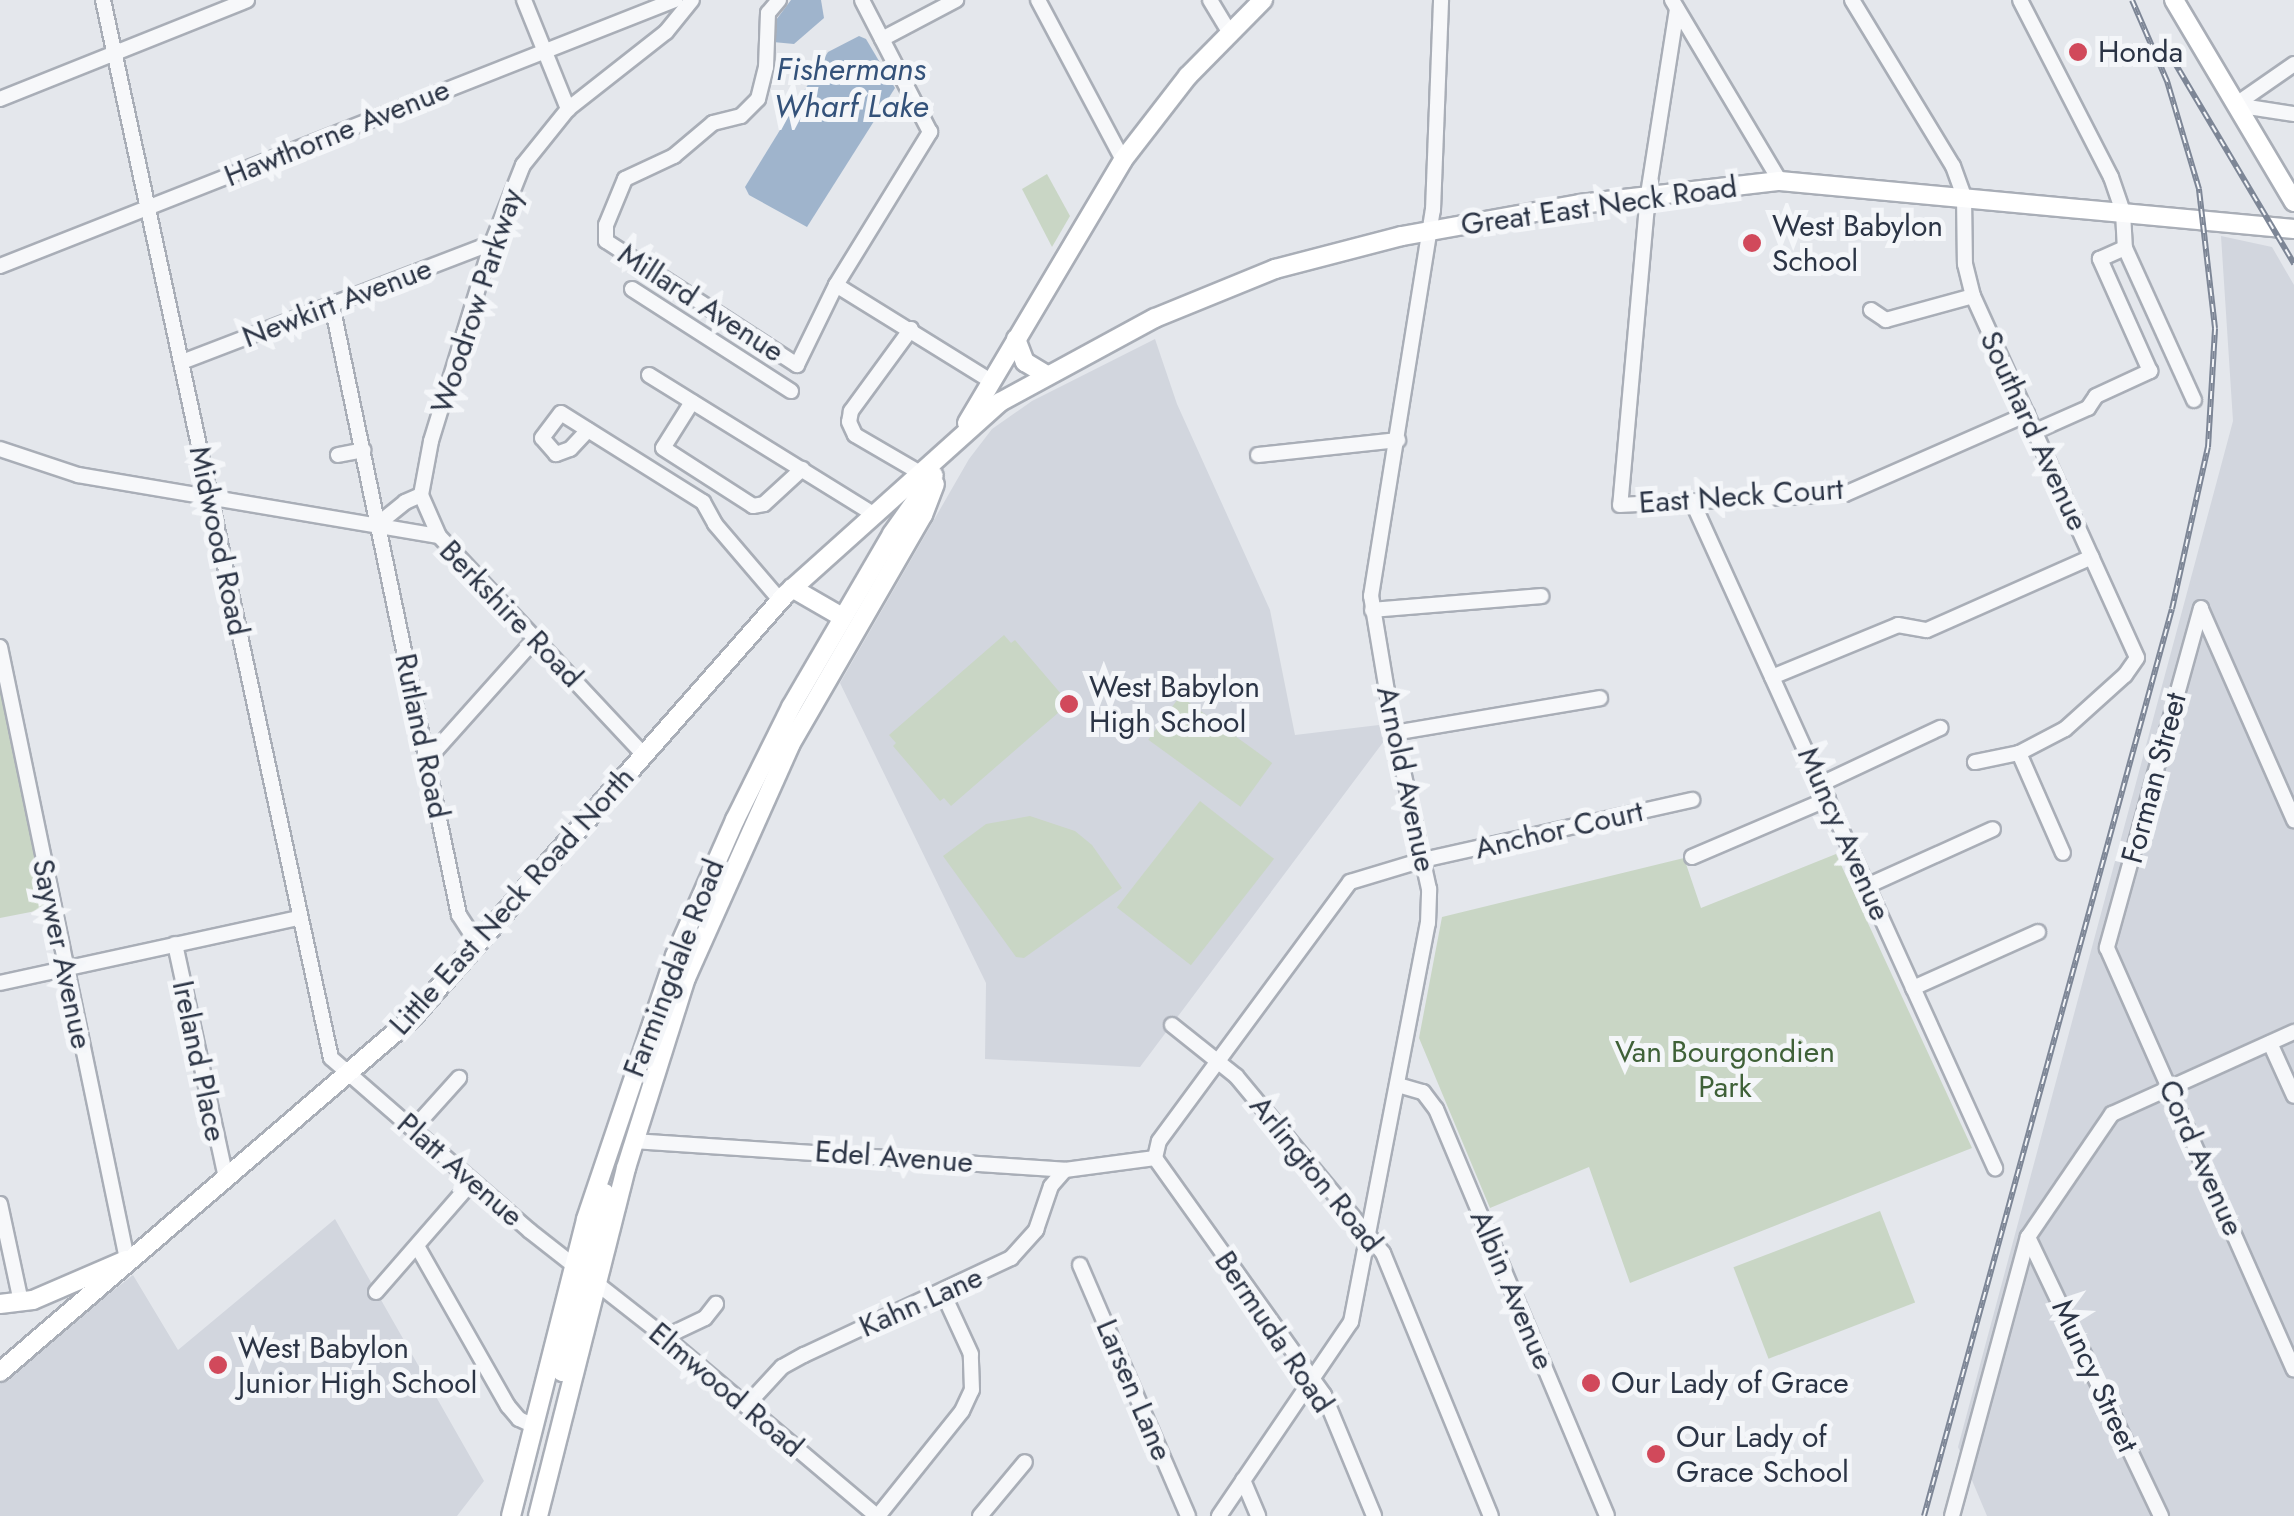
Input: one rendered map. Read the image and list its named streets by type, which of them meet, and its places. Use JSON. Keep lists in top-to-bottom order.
{
  "streets": {
    "main road": ["Great East Neck Road", "Little East Neck Road North", "Farmingdale Road"],
    "street": [
      "Hawthorne Avenue",
      "Woodrow Parkway",
      "Newkirt Avenue",
      "Millard Avenue",
      "Southard Avenue",
      "East Neck Court",
      "Midwood Road",
      "Berkshire Road",
      "Rutland Road",
      "Forman Street",
      "Arnold Avenue",
      "Anchor Court",
      "Muncy Avenue",
      "Saywer Avenue",
      "Ireland Place",
      "Edel Avenue",
      "Cord Avenue",
      "Platt Avenue",
      "Arlington Road",
      "Albin Avenue",
      "Kahn Lane",
      "Bermuda Road",
      "Muncy Street",
      "Elmwood Road",
      "Larsen Lane"
    ]
  },
  "crossings": [
    ["Hawthorne Avenue", "Midwood Road"],
    ["Great East Neck Road", "Southard Avenue"],
    ["Great East Neck Road", "East Neck Court"],
    ["Great East Neck Road", "Arnold Avenue"],
    ["Great East Neck Road", "Little East Neck Road North"],
    ["Great East Neck Road", "Farmingdale Road"],
    ["Woodrow Parkway", "Newkirt Avenue"],
    ["Newkirt Avenue", "Midwood Road"],
    ["Newkirt Avenue", "Rutland Road"],
    ["Southard Avenue", "East Neck Court"],
    ["East Neck Court", "Muncy Avenue"],
    ["Midwood Road", "Berkshire Road"],
    ["Midwood Road", "Little East Neck Road North"],
    ["Midwood Road", "Platt Avenue"],
    ["Berkshire Road", "Rutland Road"],
    ["Berkshire Road", "Little East Neck Road North"],
    ["Rutland Road", "Little East Neck Road North"],
    ["Forman Street", "Cord Avenue"],
    ["Arnold Avenue", "Anchor Court"],
    ["Arnold Avenue", "Arlington Road"],
    ["Arnold Avenue", "Albin Avenue"],
    ["Arnold Avenue", "Bermuda Road"],
    ["Anchor Court", "Edel Avenue"],
    ["Anchor Court", "Arlington Road"],
    ["Anchor Court", "Bermuda Road"],
    ["Little East Neck Road North", "Saywer Avenue"],
    ["Little East Neck Road North", "Farmingdale Road"],
    ["Little East Neck Road North", "Ireland Place"],
    ["Little East Neck Road North", "Platt Avenue"],
    ["Farmingdale Road", "Edel Avenue"],
    ["Farmingdale Road", "Platt Avenue"],
    ["Farmingdale Road", "Elmwood Road"],
    ["Edel Avenue", "Kahn Lane"],
    ["Edel Avenue", "Bermuda Road"],
    ["Platt Avenue", "Elmwood Road"],
    ["Kahn Lane", "Elmwood Road"]
  ],
  "water": ["Fishermans Wharf Lake"],
  "parks": ["Van Bourgondien Park"],
  "places": [
    "Honda",
    "West Babylon School",
    "West Babylon High School",
    "West Babylon Junior High School",
    "Our Lady of Grace",
    "Our Lady of Grace School"
  ]
}
